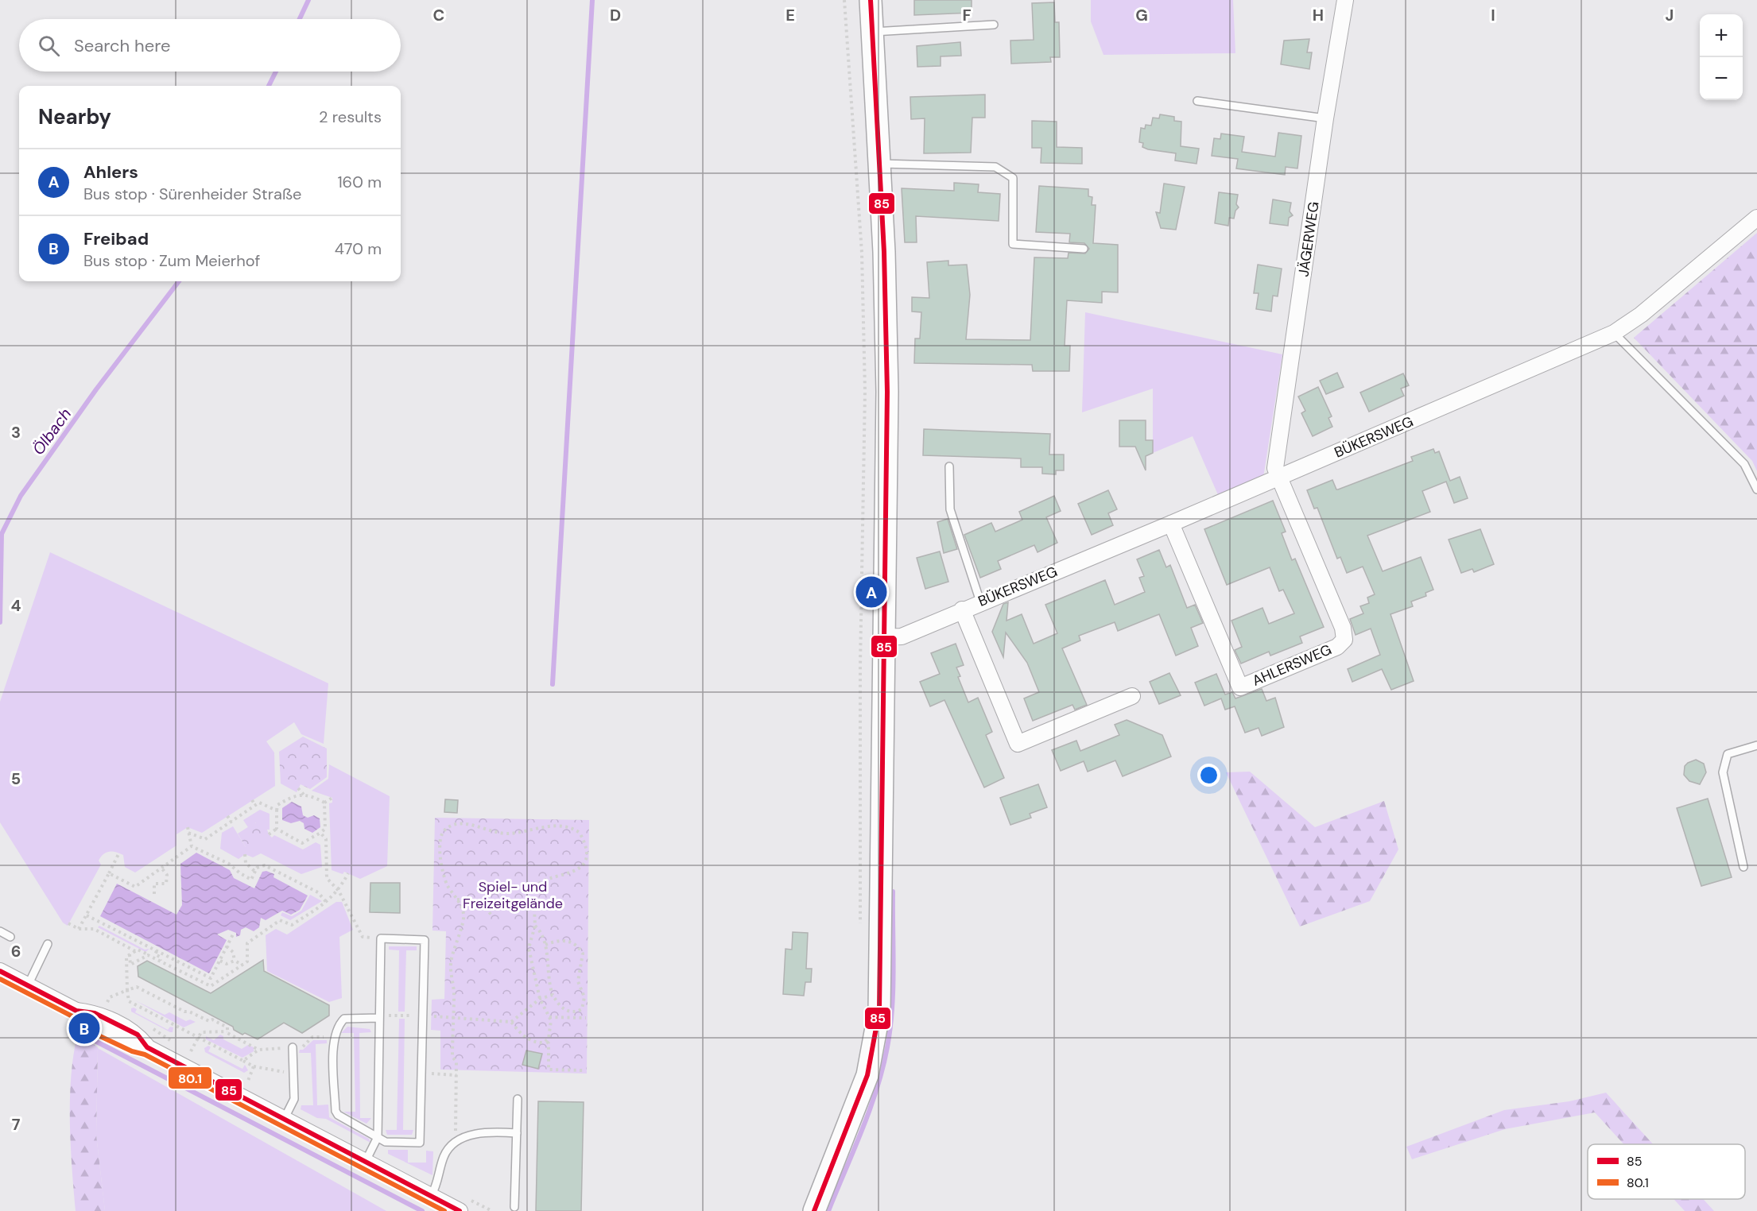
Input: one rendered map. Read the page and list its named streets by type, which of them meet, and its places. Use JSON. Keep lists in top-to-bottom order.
{
  "streets": {
    "street": ["JÄGERWEG", "BÜKERSWEG", "AHLERSWEG"]
  },
  "crossings": [
    ["JÄGERWEG", "BÜKERSWEG"],
    ["JÄGERWEG", "AHLERSWEG"],
    ["BÜKERSWEG", "AHLERSWEG"]
  ],
  "water": ["Ölbach"],
  "parks": ["Spiel- und Freizeitgelände"],
  "lines": ["transit line 85", "transit line 80.1"],
  "legend": ["85", "80.1"],
  "page": {
    "map_buttons": ["+", "−"],
    "search": "Search here",
    "heading": ["Nearby", "2 results"],
    "list": [
      {
        "mark": "A",
        "name": "Ahlers",
        "note": "Bus stop · Sürenheider Straße",
        "value": "160 m"
      },
      {
        "mark": "B",
        "name": "Freibad",
        "note": "Bus stop · Zum Meierhof",
        "value": "470 m"
      }
    ],
    "pins": ["A", "B"]
  },
  "grid": {
    "columns": [
      "C",
      "D",
      "E",
      "F",
      "G",
      "H",
      "I",
      "J"
    ],
    "rows": [
      "3",
      "4",
      "5",
      "6",
      "7"
    ]
  }
}
